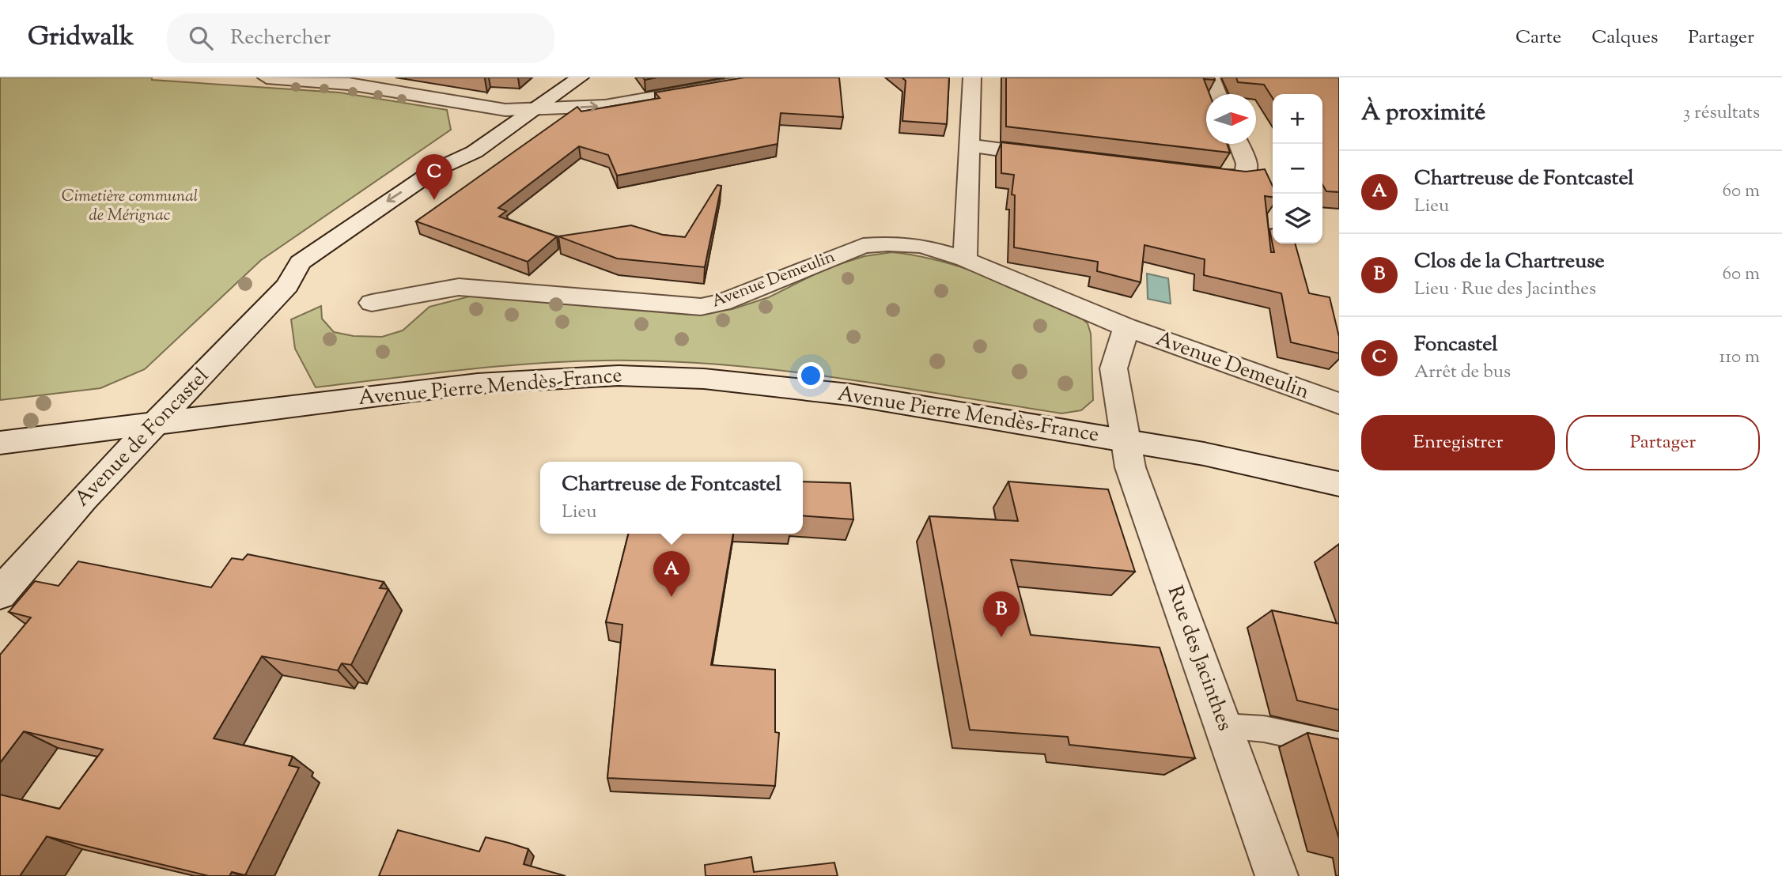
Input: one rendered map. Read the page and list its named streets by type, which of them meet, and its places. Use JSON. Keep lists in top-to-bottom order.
{
  "streets": {
    "street": [
      "Avenue Demeulin",
      "Avenue Pierre Mendès-France",
      "Avenue de Foncastel",
      "Rue des Jacinthes"
    ]
  },
  "crossings": [
    ["Avenue Pierre Mendès-France", "Avenue de Foncastel"],
    ["Avenue Pierre Mendès-France", "Rue des Jacinthes"]
  ],
  "parks": ["Cimetière communal de Mérignac"],
  "north": "right",
  "page": {
    "header": "Gridwalk",
    "search": "Rechercher",
    "nav": ["Carte", "Calques", "Partager"],
    "heading": ["À proximité", "3 résultats"],
    "map_buttons": ["+", "−"],
    "list": [
      {
        "mark": "A",
        "name": "Chartreuse de Fontcastel",
        "note": "Lieu",
        "value": "60 m"
      },
      {
        "mark": "B",
        "name": "Clos de la Chartreuse",
        "note": "Lieu · Rue des Jacinthes",
        "value": "60 m"
      },
      {
        "mark": "C",
        "name": "Foncastel",
        "note": "Arrêt de bus",
        "value": "110 m"
      }
    ],
    "pins": ["C", "A", "B"],
    "buttons": ["Enregistrer", "Partager"],
    "popup": ["Chartreuse de Fontcastel", "Lieu"]
  }
}
